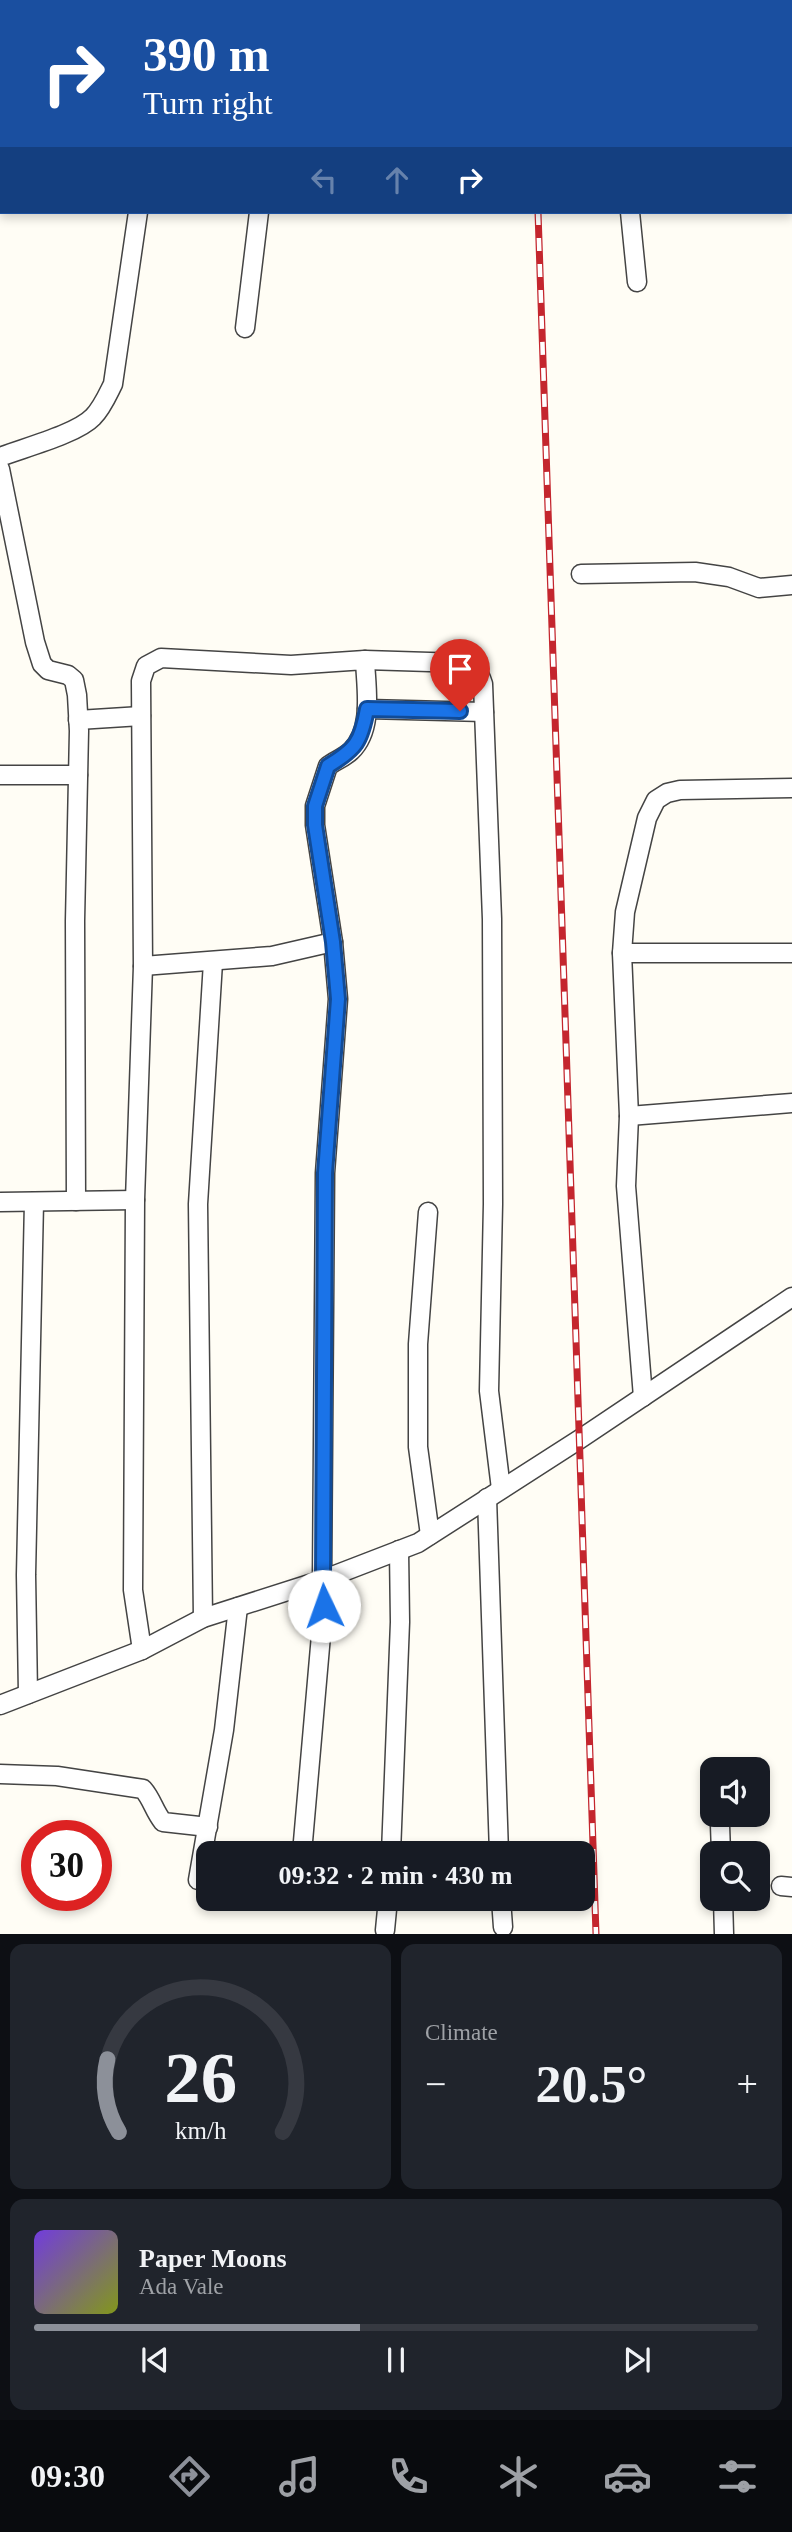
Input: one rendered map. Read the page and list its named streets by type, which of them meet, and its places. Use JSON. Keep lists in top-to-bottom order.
{
  "page": {
    "turn": ["390 m", "Turn right"],
    "limit": "30",
    "trip": "09:32 · 2 min · 430 m",
    "tile": "Climate",
    "heat": ["−", "20.5°", "+"],
    "song": ["Paper Moons", "Ada Vale"],
    "tabs": "09:30",
    "gauge": ["26", "km/h"]
  }
}
